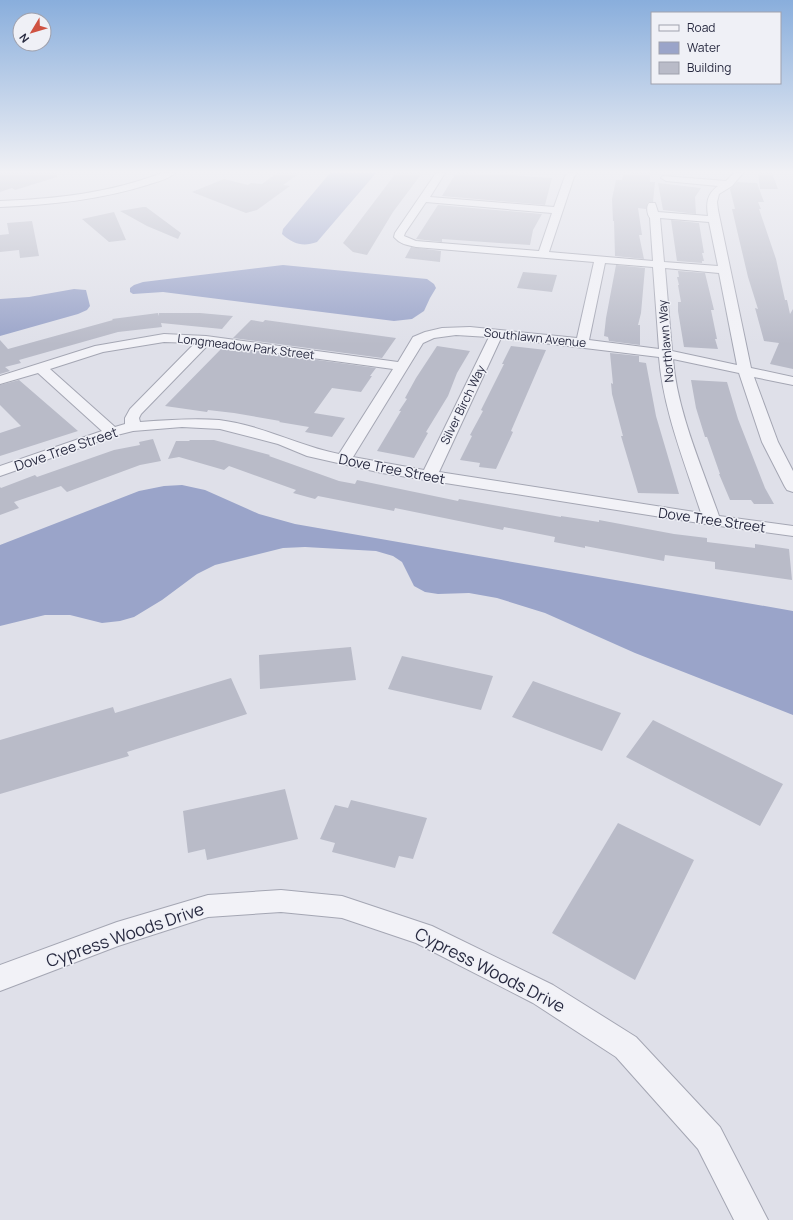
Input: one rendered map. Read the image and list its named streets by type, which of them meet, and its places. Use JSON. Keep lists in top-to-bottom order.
{
  "streets": {
    "street": [
      "Southlawn Avenue",
      "Northlawn Way",
      "Longmeadow Park Street",
      "Silver Birch Way",
      "Dove Tree Street",
      "Cypress Woods Drive"
    ]
  },
  "crossings": [
    ["Southlawn Avenue", "Northlawn Way"],
    ["Southlawn Avenue", "Longmeadow Park Street"],
    ["Southlawn Avenue", "Silver Birch Way"],
    ["Southlawn Avenue", "Dove Tree Street"],
    ["Northlawn Way", "Dove Tree Street"],
    ["Silver Birch Way", "Dove Tree Street"]
  ],
  "legend": ["Road", "Water", "Building"],
  "north": "bottom left"
}
